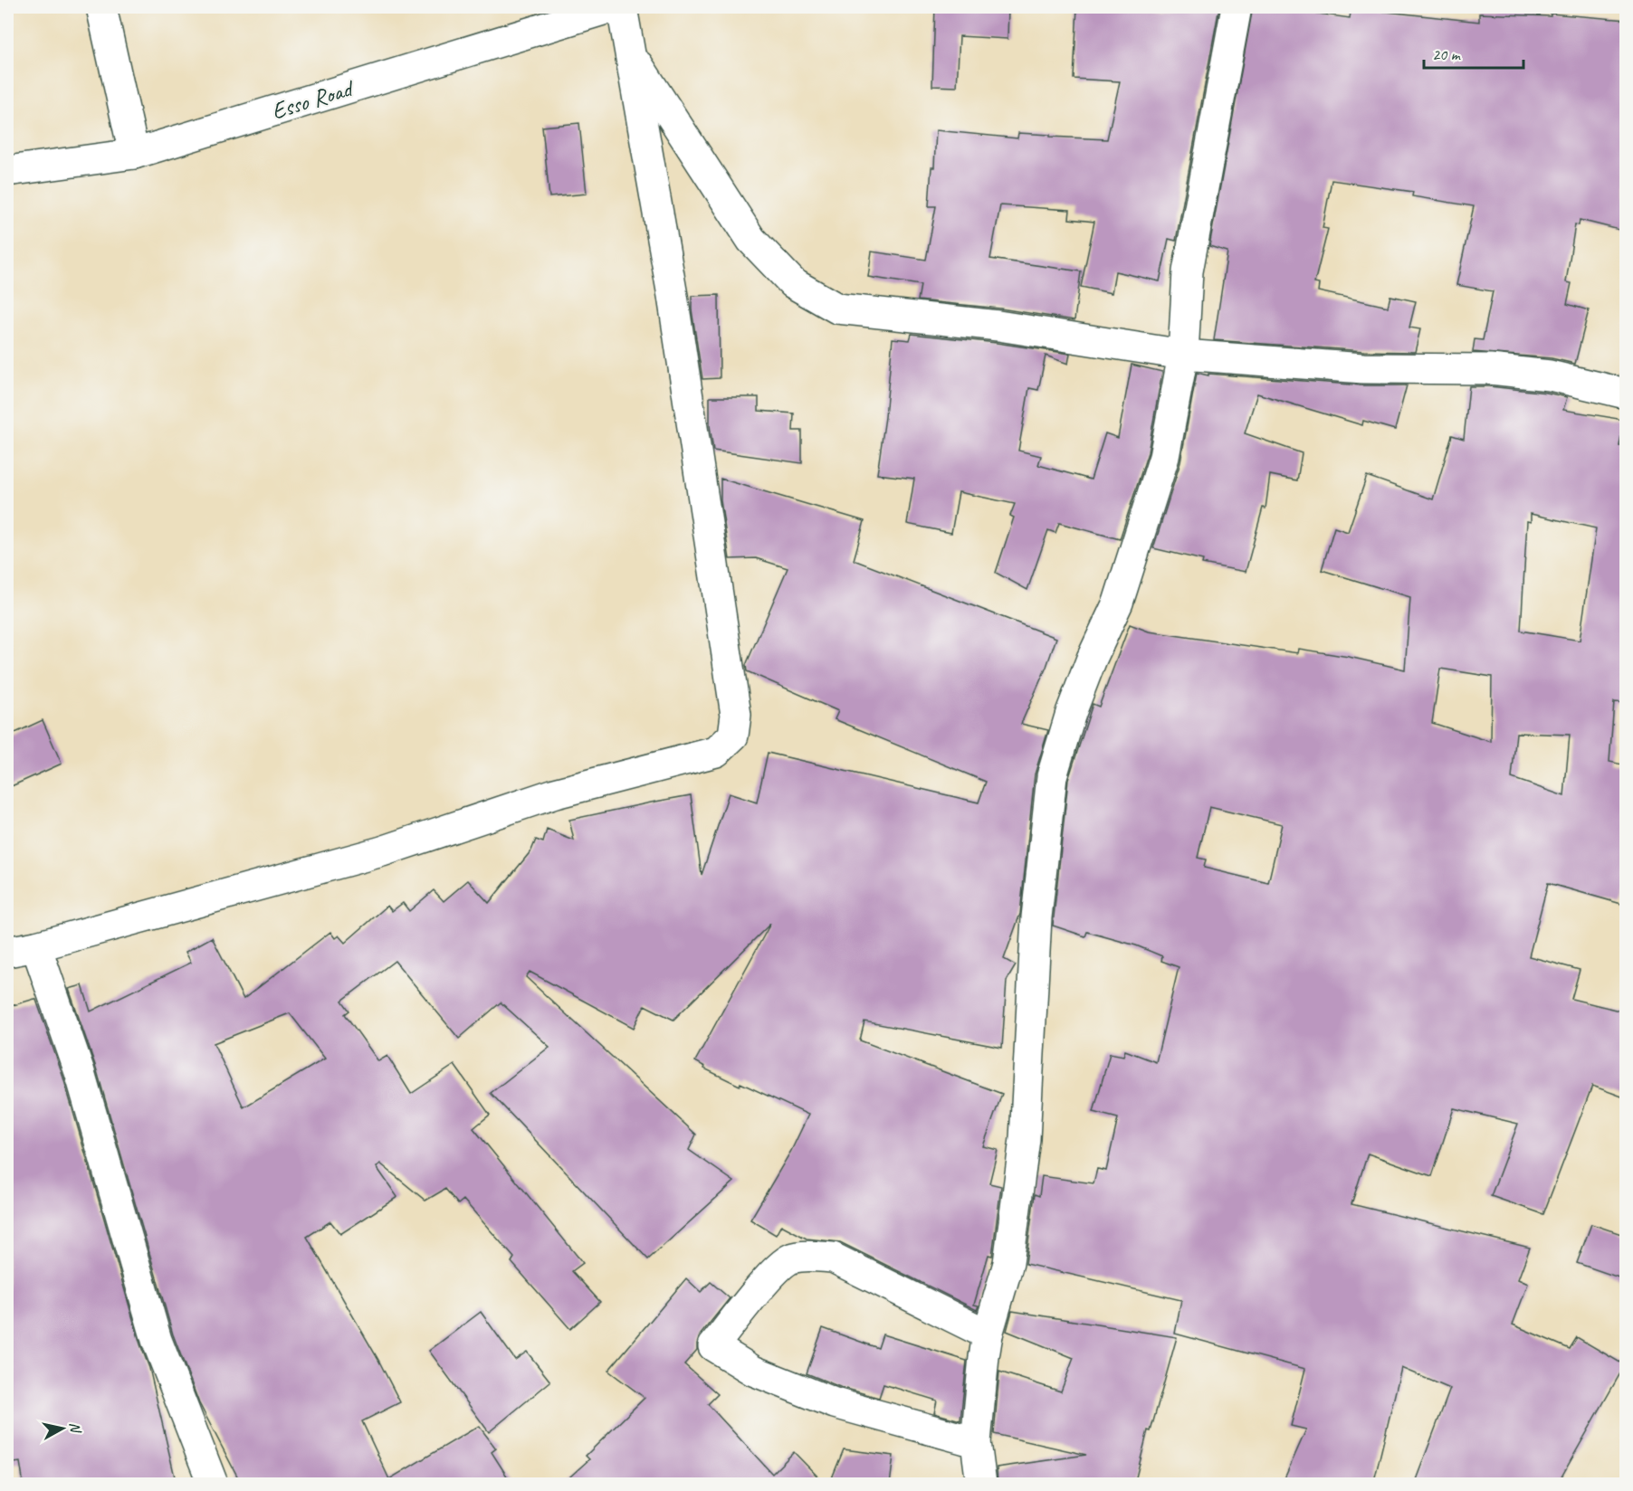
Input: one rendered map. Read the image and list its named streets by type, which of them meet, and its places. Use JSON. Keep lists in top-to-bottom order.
{
  "streets": {
    "street": ["Esso Road"]
  },
  "scale_bar": "20 m",
  "north": "right"
}
